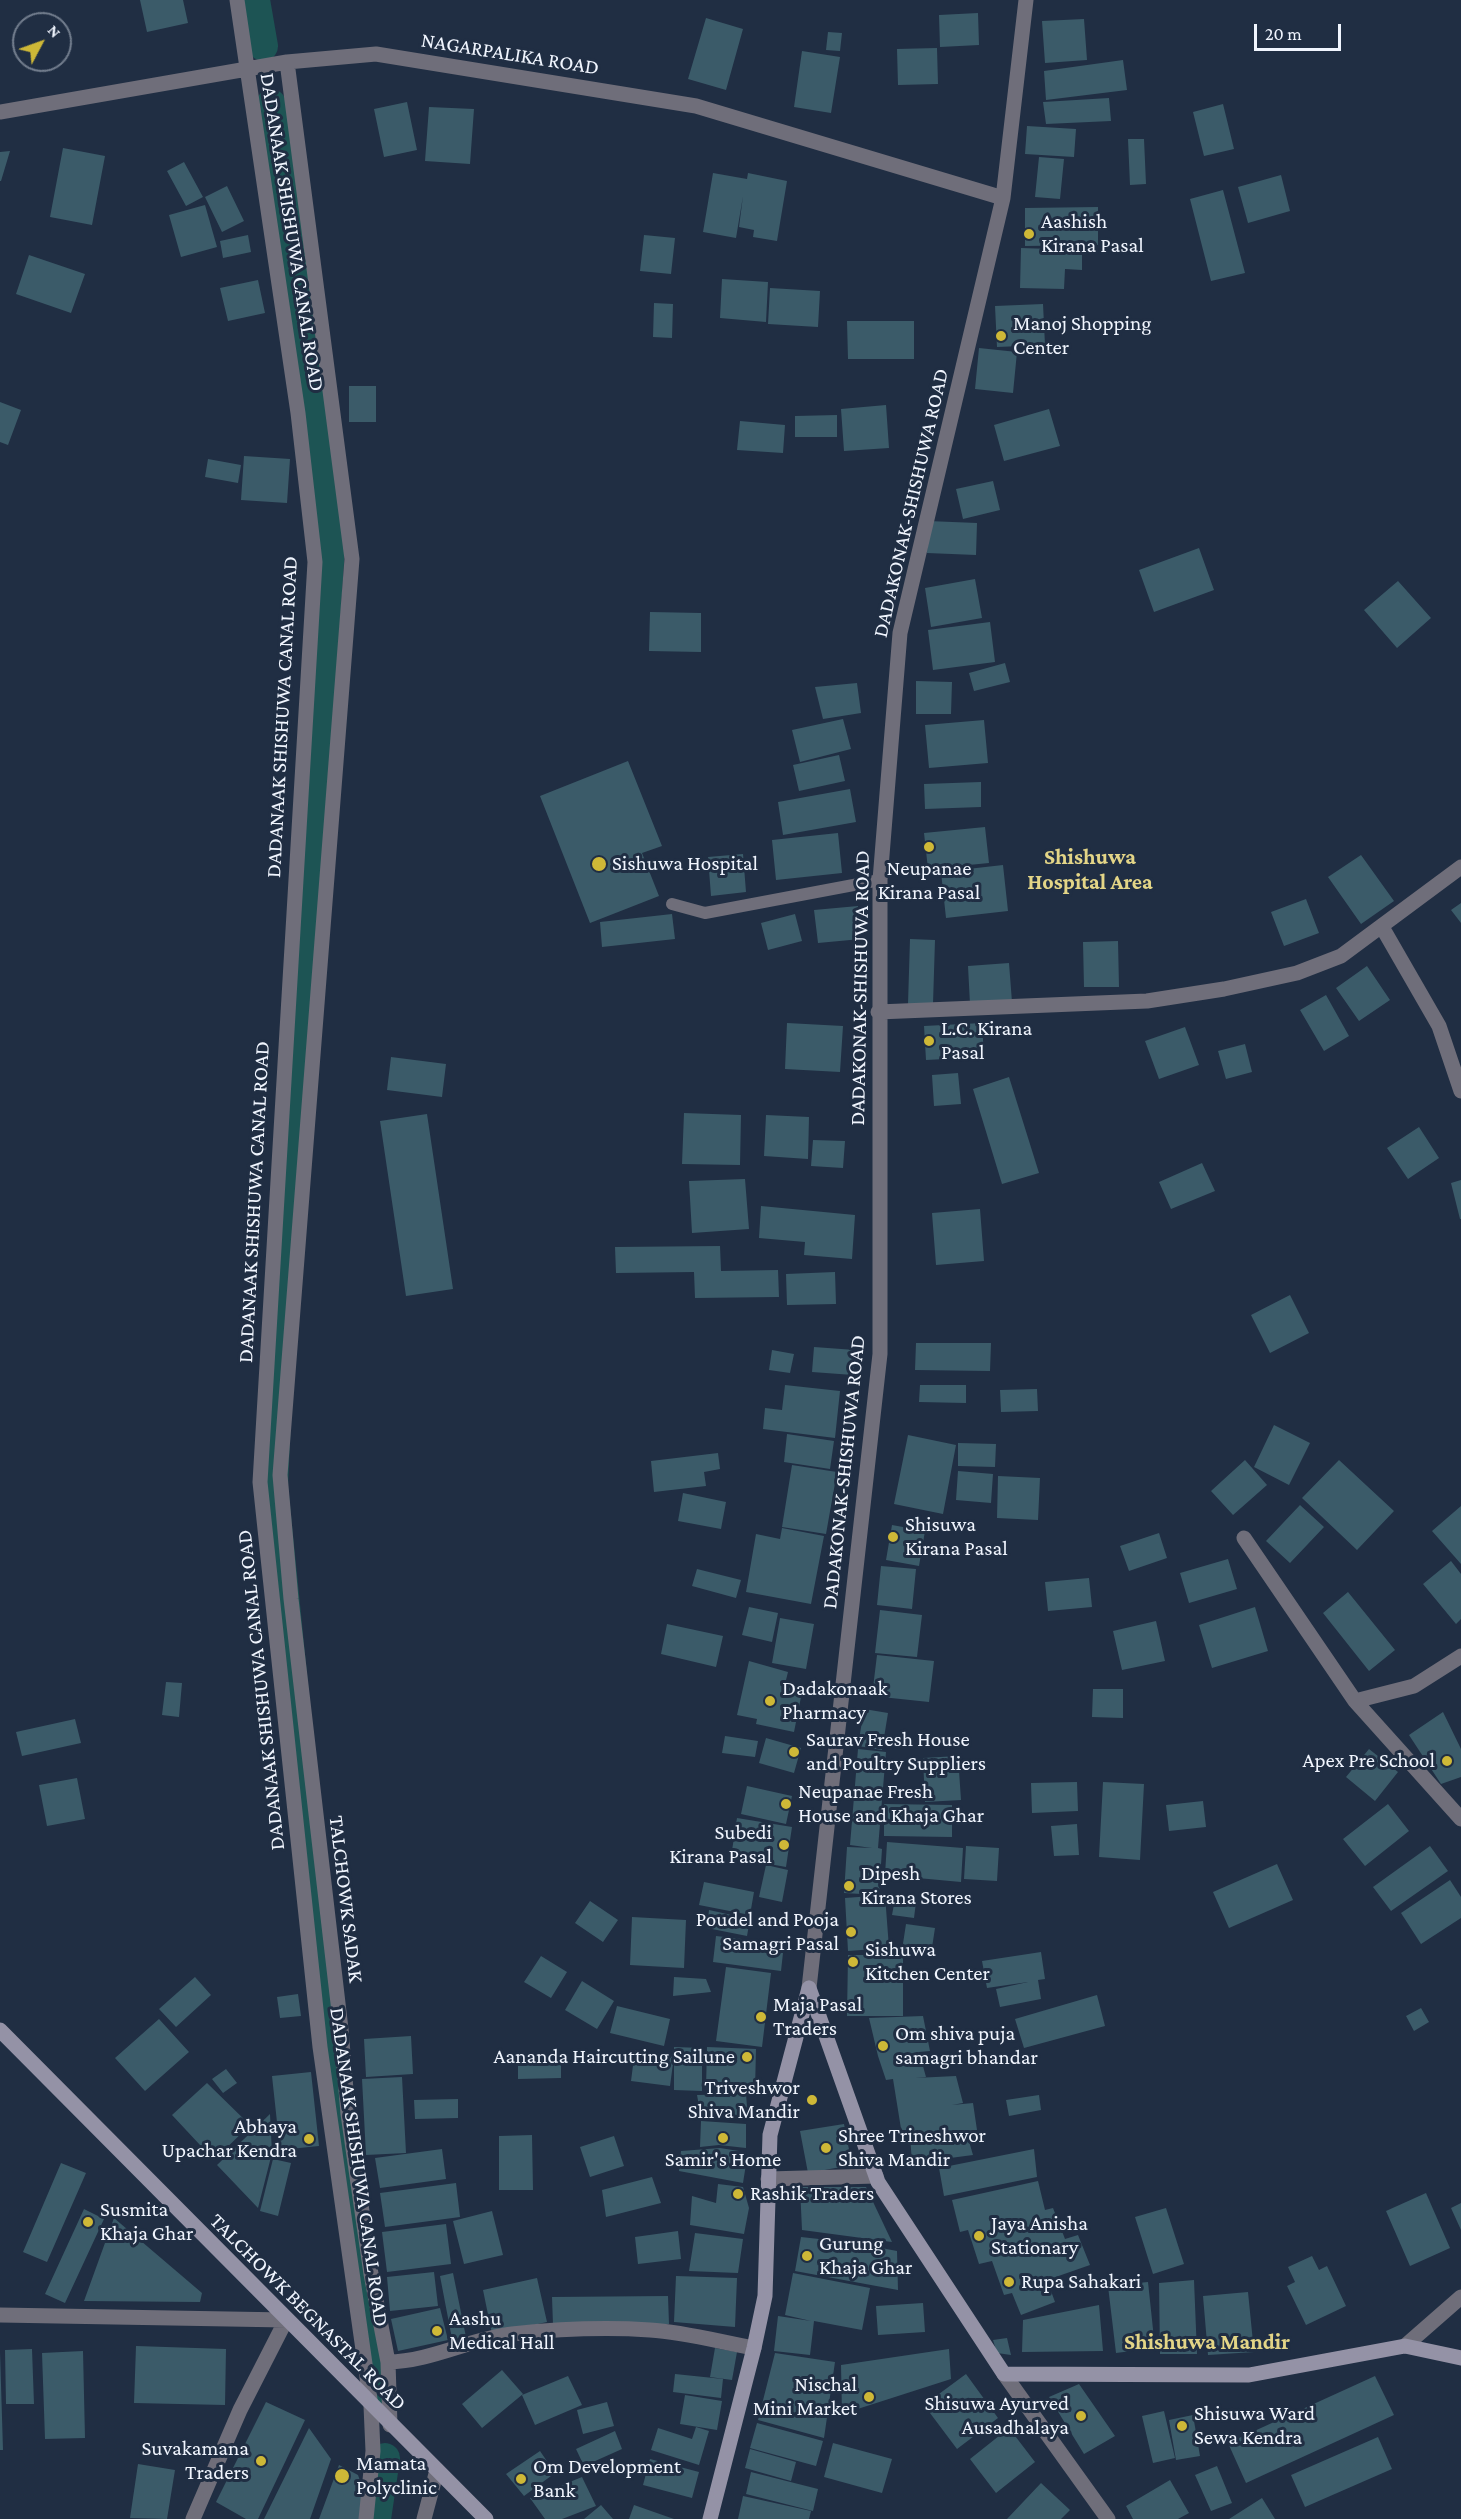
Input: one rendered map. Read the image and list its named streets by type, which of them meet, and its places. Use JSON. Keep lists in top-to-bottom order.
{
  "streets": {
    "main road": ["TALCHOWK BEGNASTAL ROAD"],
    "street": [
      "NAGARPALIKA ROAD",
      "DADANAAK SHISHUWA CANAL ROAD",
      "DADAKONAK-SHISHUWA ROAD",
      "TALCHOWK SADAK"
    ]
  },
  "crossings": [
    ["NAGARPALIKA ROAD", "DADANAAK SHISHUWA CANAL ROAD"],
    ["NAGARPALIKA ROAD", "DADAKONAK-SHISHUWA ROAD"],
    ["DADANAAK SHISHUWA CANAL ROAD", "TALCHOWK SADAK"],
    ["DADANAAK SHISHUWA CANAL ROAD", "TALCHOWK BEGNASTAL ROAD"],
    ["TALCHOWK SADAK", "TALCHOWK BEGNASTAL ROAD"]
  ],
  "districts": ["Shishuwa Hospital Area", "Shishuwa Mandir"],
  "places": [
    "Aashish Kirana Pasal",
    "Manoj Shopping Center",
    "Neupanae Kirana Pasal",
    "Sishuwa Hospital",
    "L.C. Kirana Pasal",
    "Shisuwa Kirana Pasal",
    "Dadakonaak Pharmacy",
    "Saurav Fresh House and Poultry Suppliers",
    "Apex Pre School",
    "Neupanae Fresh House and Khaja Ghar",
    "Subedi Kirana Pasal",
    "Dipesh Kirana Stores",
    "Poudel and Pooja Samagri Pasal",
    "Sishuwa Kitchen Center",
    "Maja Pasal Traders",
    "Om shiva puja samagri bhandar",
    "Aananda Haircutting Sailune",
    "Triveshwor Shiva Mandir",
    "Samir's Home",
    "Abhaya Upachar Kendra",
    "Shree Trineshwor Shiva Mandir",
    "Rashik Traders",
    "Susmita Khaja Ghar",
    "Jaya Anisha Stationary",
    "Gurung Khaja Ghar",
    "Rupa Sahakari",
    "Aashu Medical Hall",
    "Nischal Mini Market",
    "Shisuwa Ayurved Ausadhalaya",
    "Shisuwa Ward Sewa Kendra",
    "Suvakamana Traders",
    "Mamata Polyclinic",
    "Om Development Bank"
  ],
  "scale_bar": "20 m",
  "north": "top right"
}
